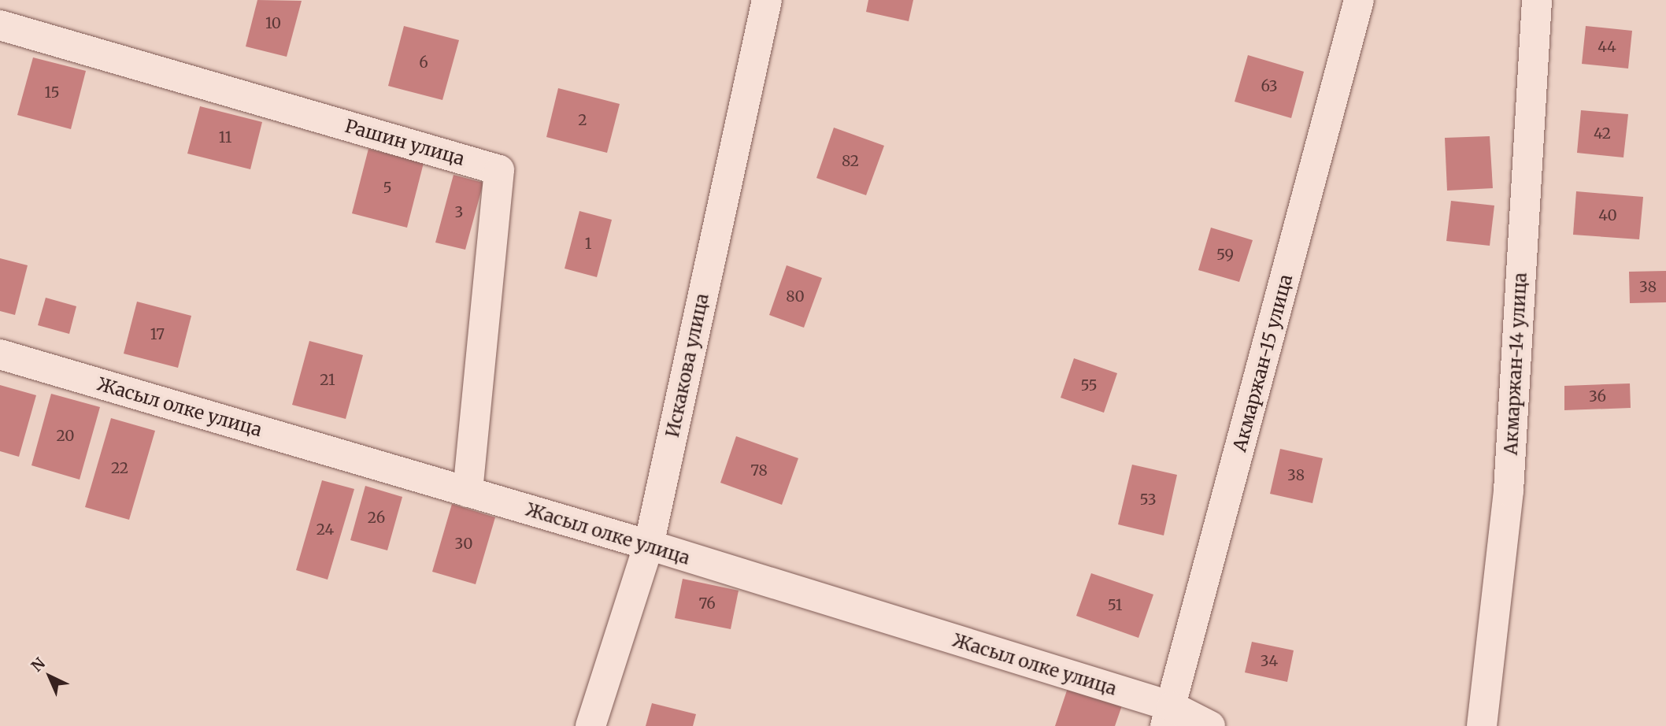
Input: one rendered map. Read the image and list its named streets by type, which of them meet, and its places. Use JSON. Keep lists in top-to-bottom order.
{
  "streets": {
    "street": [
      "Рашин улица",
      "Акмаржан-15 улица",
      "Акмаржан-14 улица",
      "Искакова улица",
      "Жасыл олке улица"
    ]
  },
  "crossings": [
    ["Рашин улица", "Жасыл олке улица"],
    ["Акмаржан-15 улица", "Жасыл олке улица"],
    ["Искакова улица", "Жасыл олке улица"]
  ],
  "house_numbers": [
    "10",
    "44",
    "6",
    "63",
    "15",
    "2",
    "42",
    "11",
    "82",
    "5",
    "3",
    "40",
    "1",
    "59",
    "38",
    "80",
    "17",
    "21",
    "55",
    "36",
    "20",
    "22",
    "78",
    "38",
    "53",
    "26",
    "24",
    "30",
    "76",
    "51",
    "34"
  ],
  "north": "top left"
}
